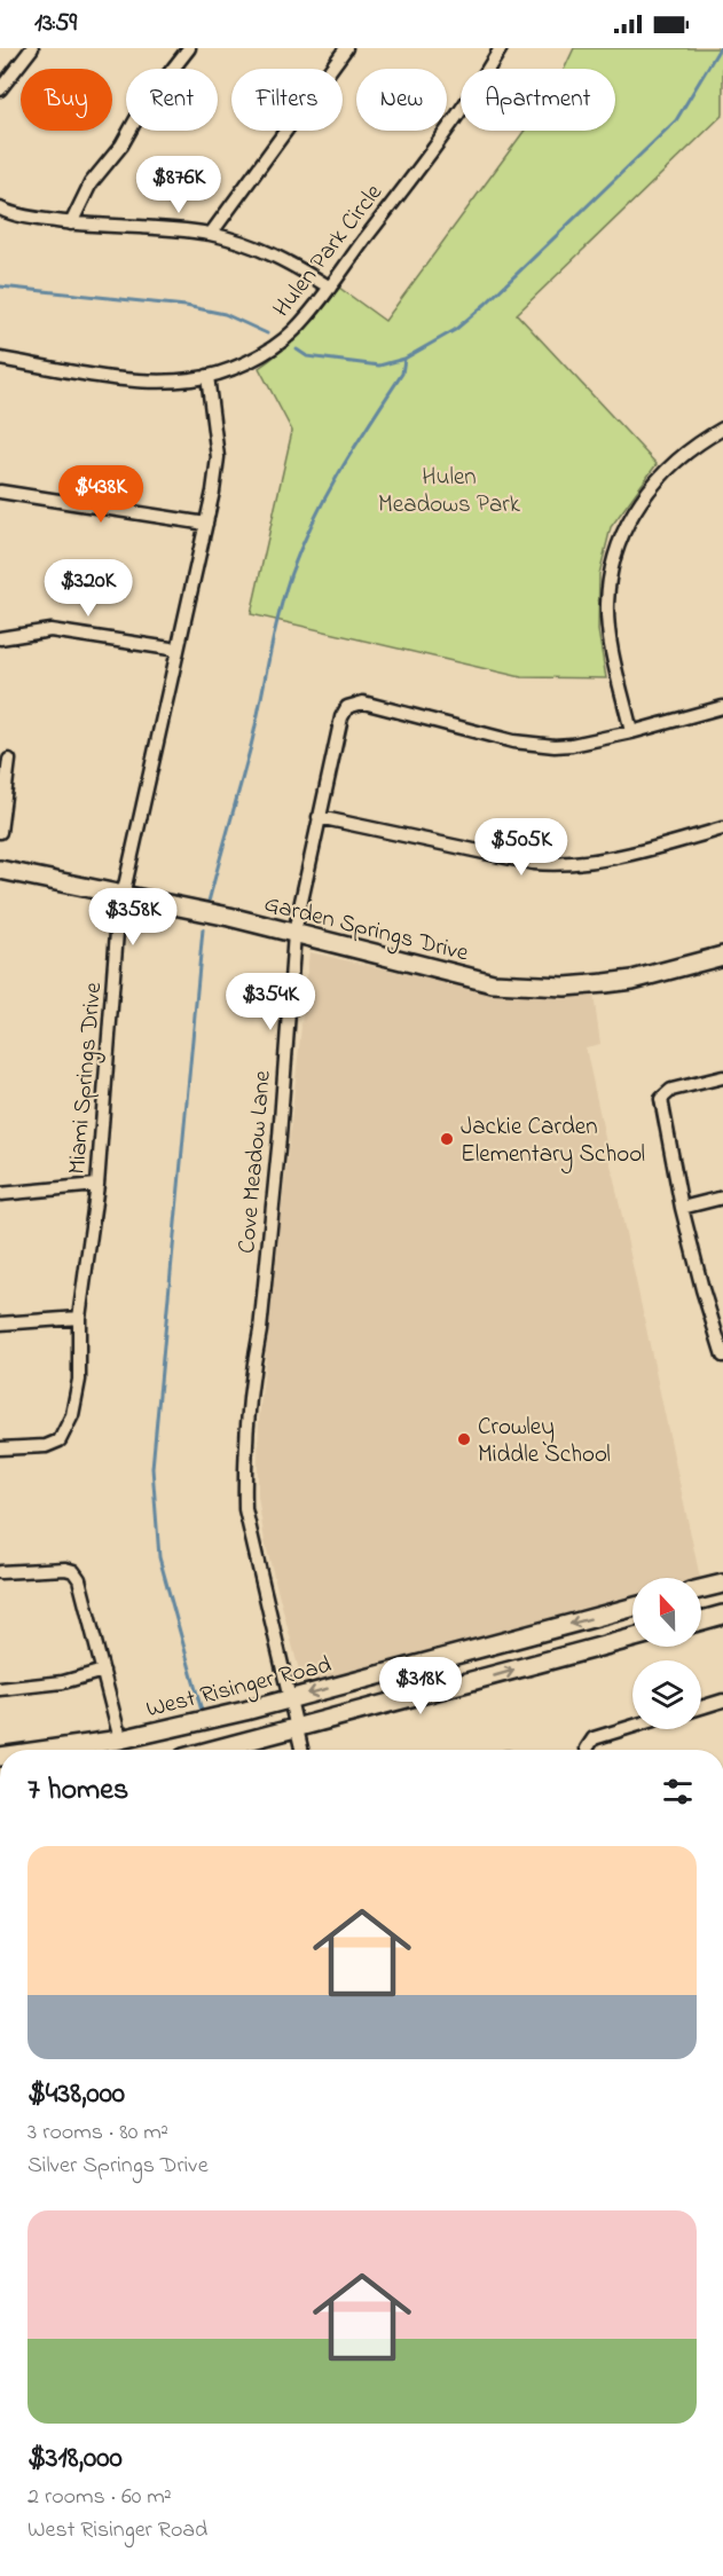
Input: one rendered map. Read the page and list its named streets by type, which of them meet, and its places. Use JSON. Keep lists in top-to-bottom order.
{
  "streets": {
    "main road": ["Garden Springs Drive", "West Risinger Road"],
    "street": ["Hulen Park Circle", "Miami Springs Drive", "Cove Meadow Lane"]
  },
  "crossings": [
    ["Hulen Park Circle", "Miami Springs Drive"],
    ["Garden Springs Drive", "Miami Springs Drive"],
    ["Garden Springs Drive", "Cove Meadow Lane"],
    ["Cove Meadow Lane", "West Risinger Road"]
  ],
  "parks": ["Hulen Meadows Park"],
  "places": ["Jackie Carden Elementary School", "Crowley Middle School"],
  "north": "top",
  "page": {
    "status": "13:59",
    "chip": [
      "Buy",
      "Rent",
      "Filters",
      "New",
      "Apartment"
    ],
    "price": [
      "$876K",
      "$438K",
      "$320K",
      "$505K",
      "$358K",
      "$354K",
      "$318K"
    ],
    "heading": "7 homes",
    "list": [
      {
        "name": "$438,000",
        "note": "3 rooms · 80 m² · Silver Springs Drive"
      },
      {
        "name": "$318,000",
        "note": "2 rooms · 60 m² · West Risinger Road"
      }
    ]
  }
}
